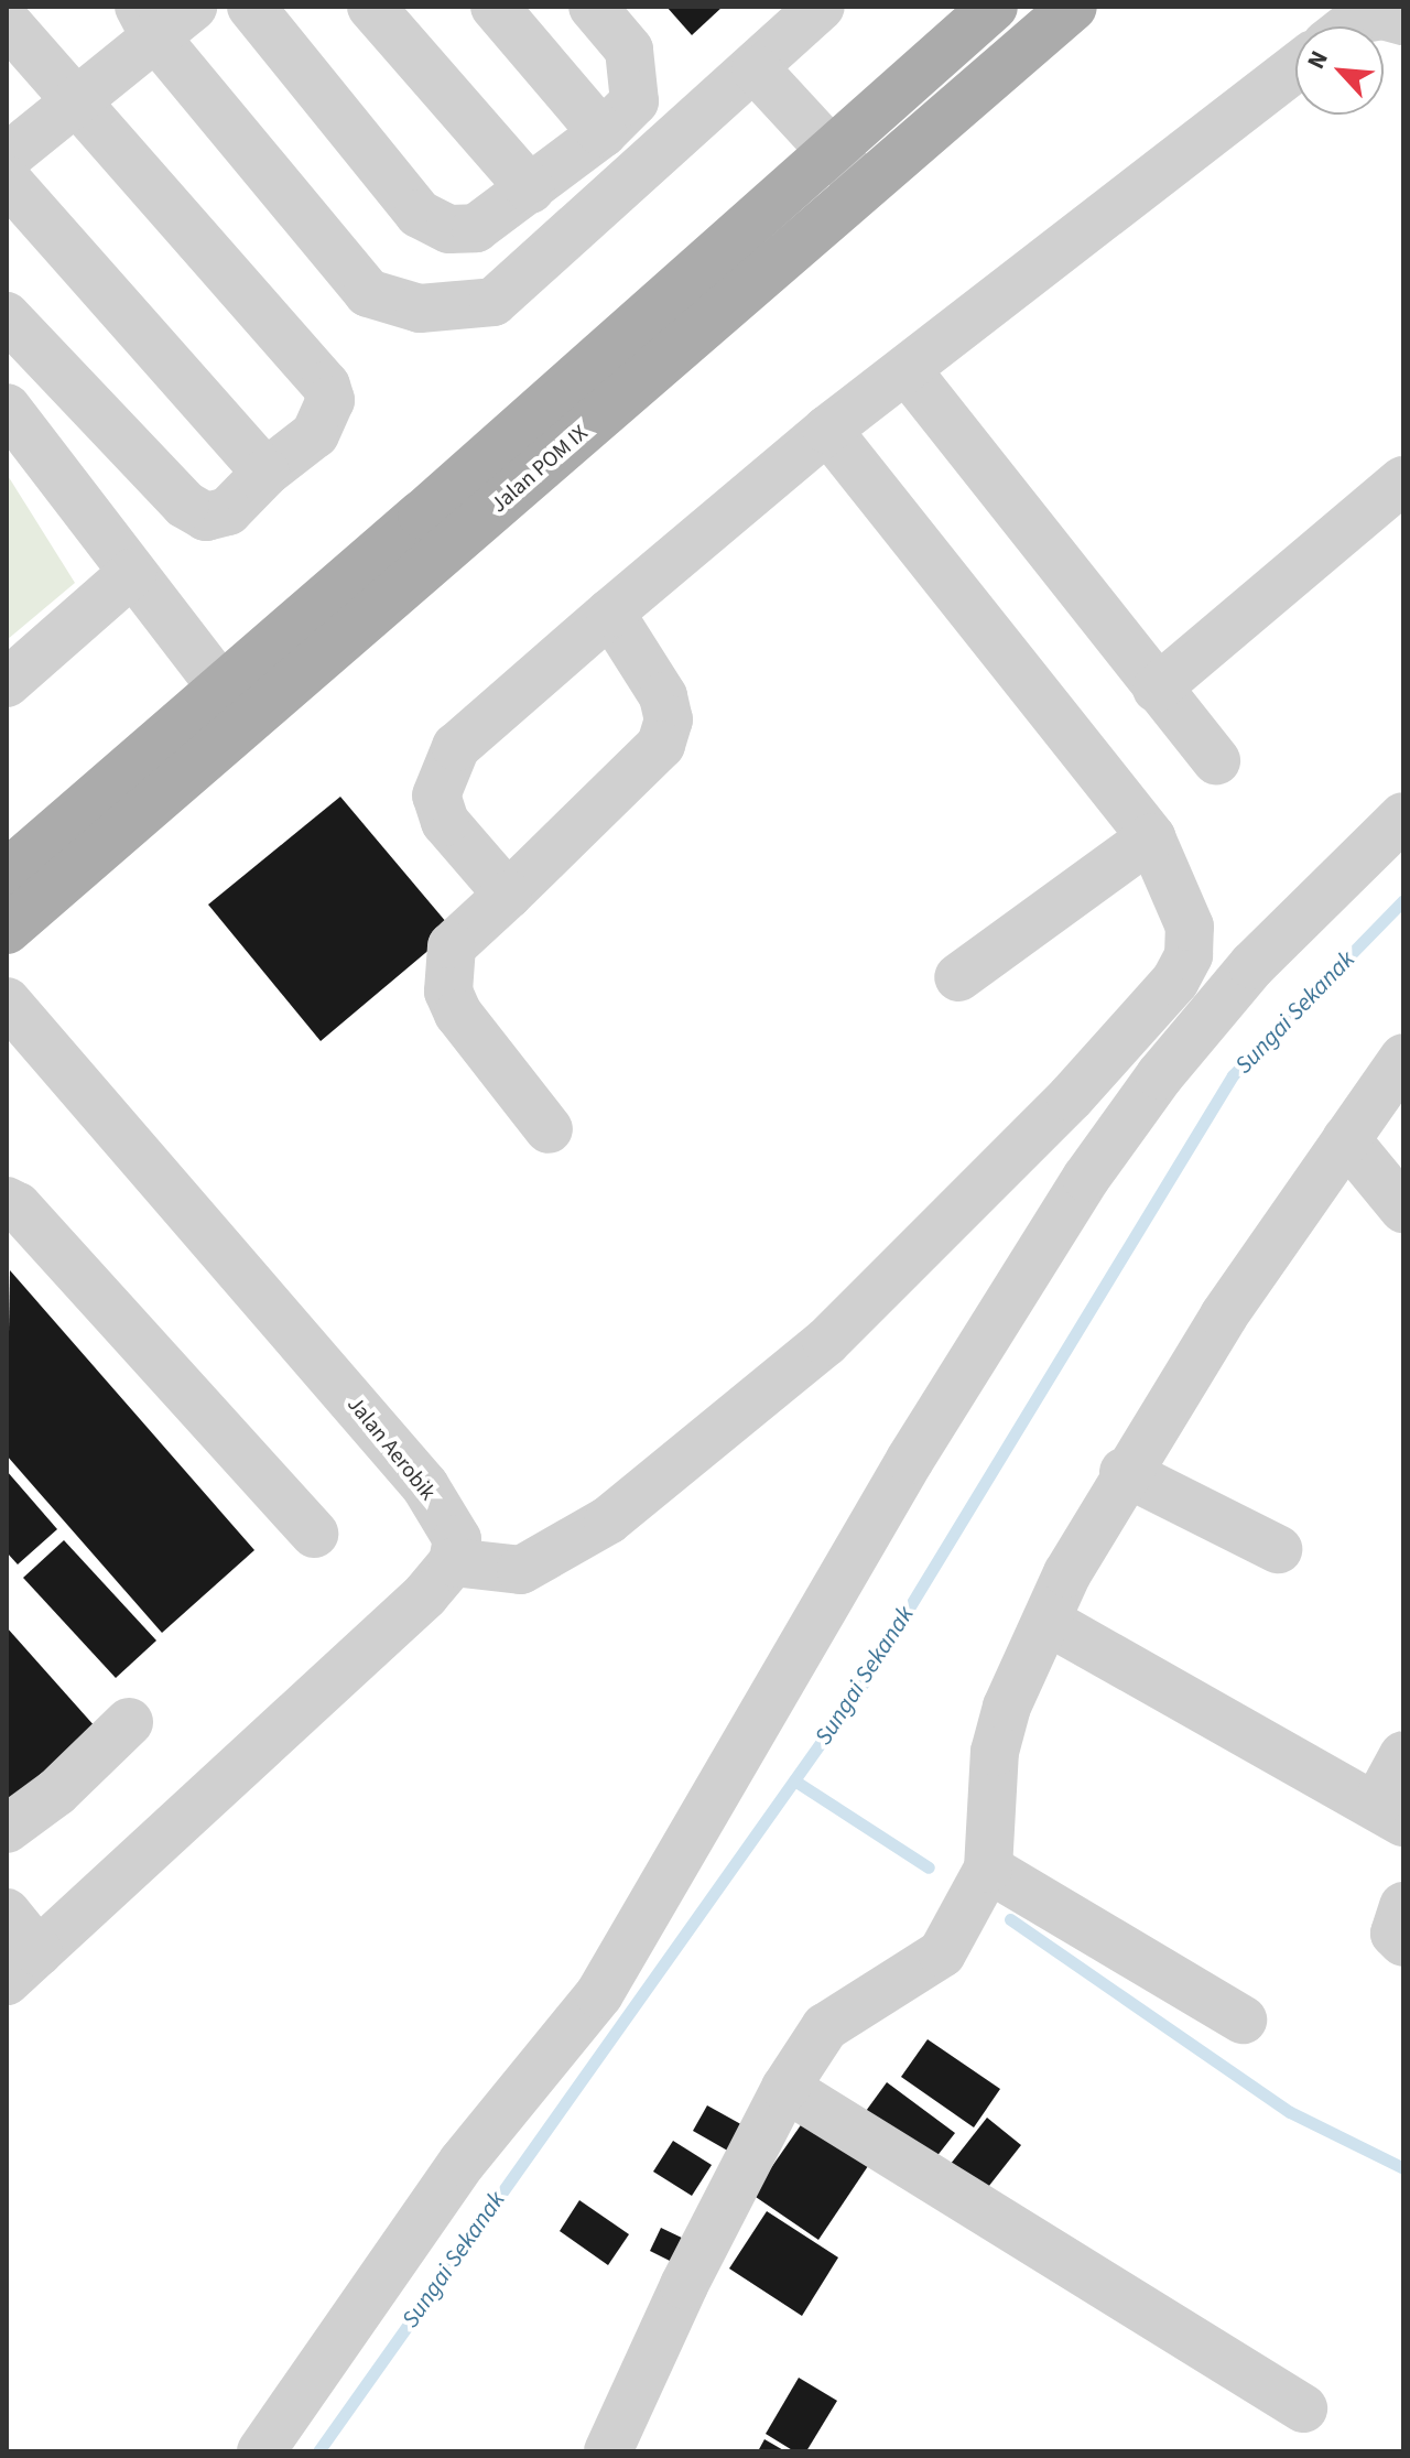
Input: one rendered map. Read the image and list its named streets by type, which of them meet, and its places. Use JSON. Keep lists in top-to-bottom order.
{
  "streets": {
    "main road": ["Jalan POM IX"],
    "street": ["Jalan Aerobik"]
  },
  "water": ["Sungai Sekanak"],
  "north": "top left"
}
